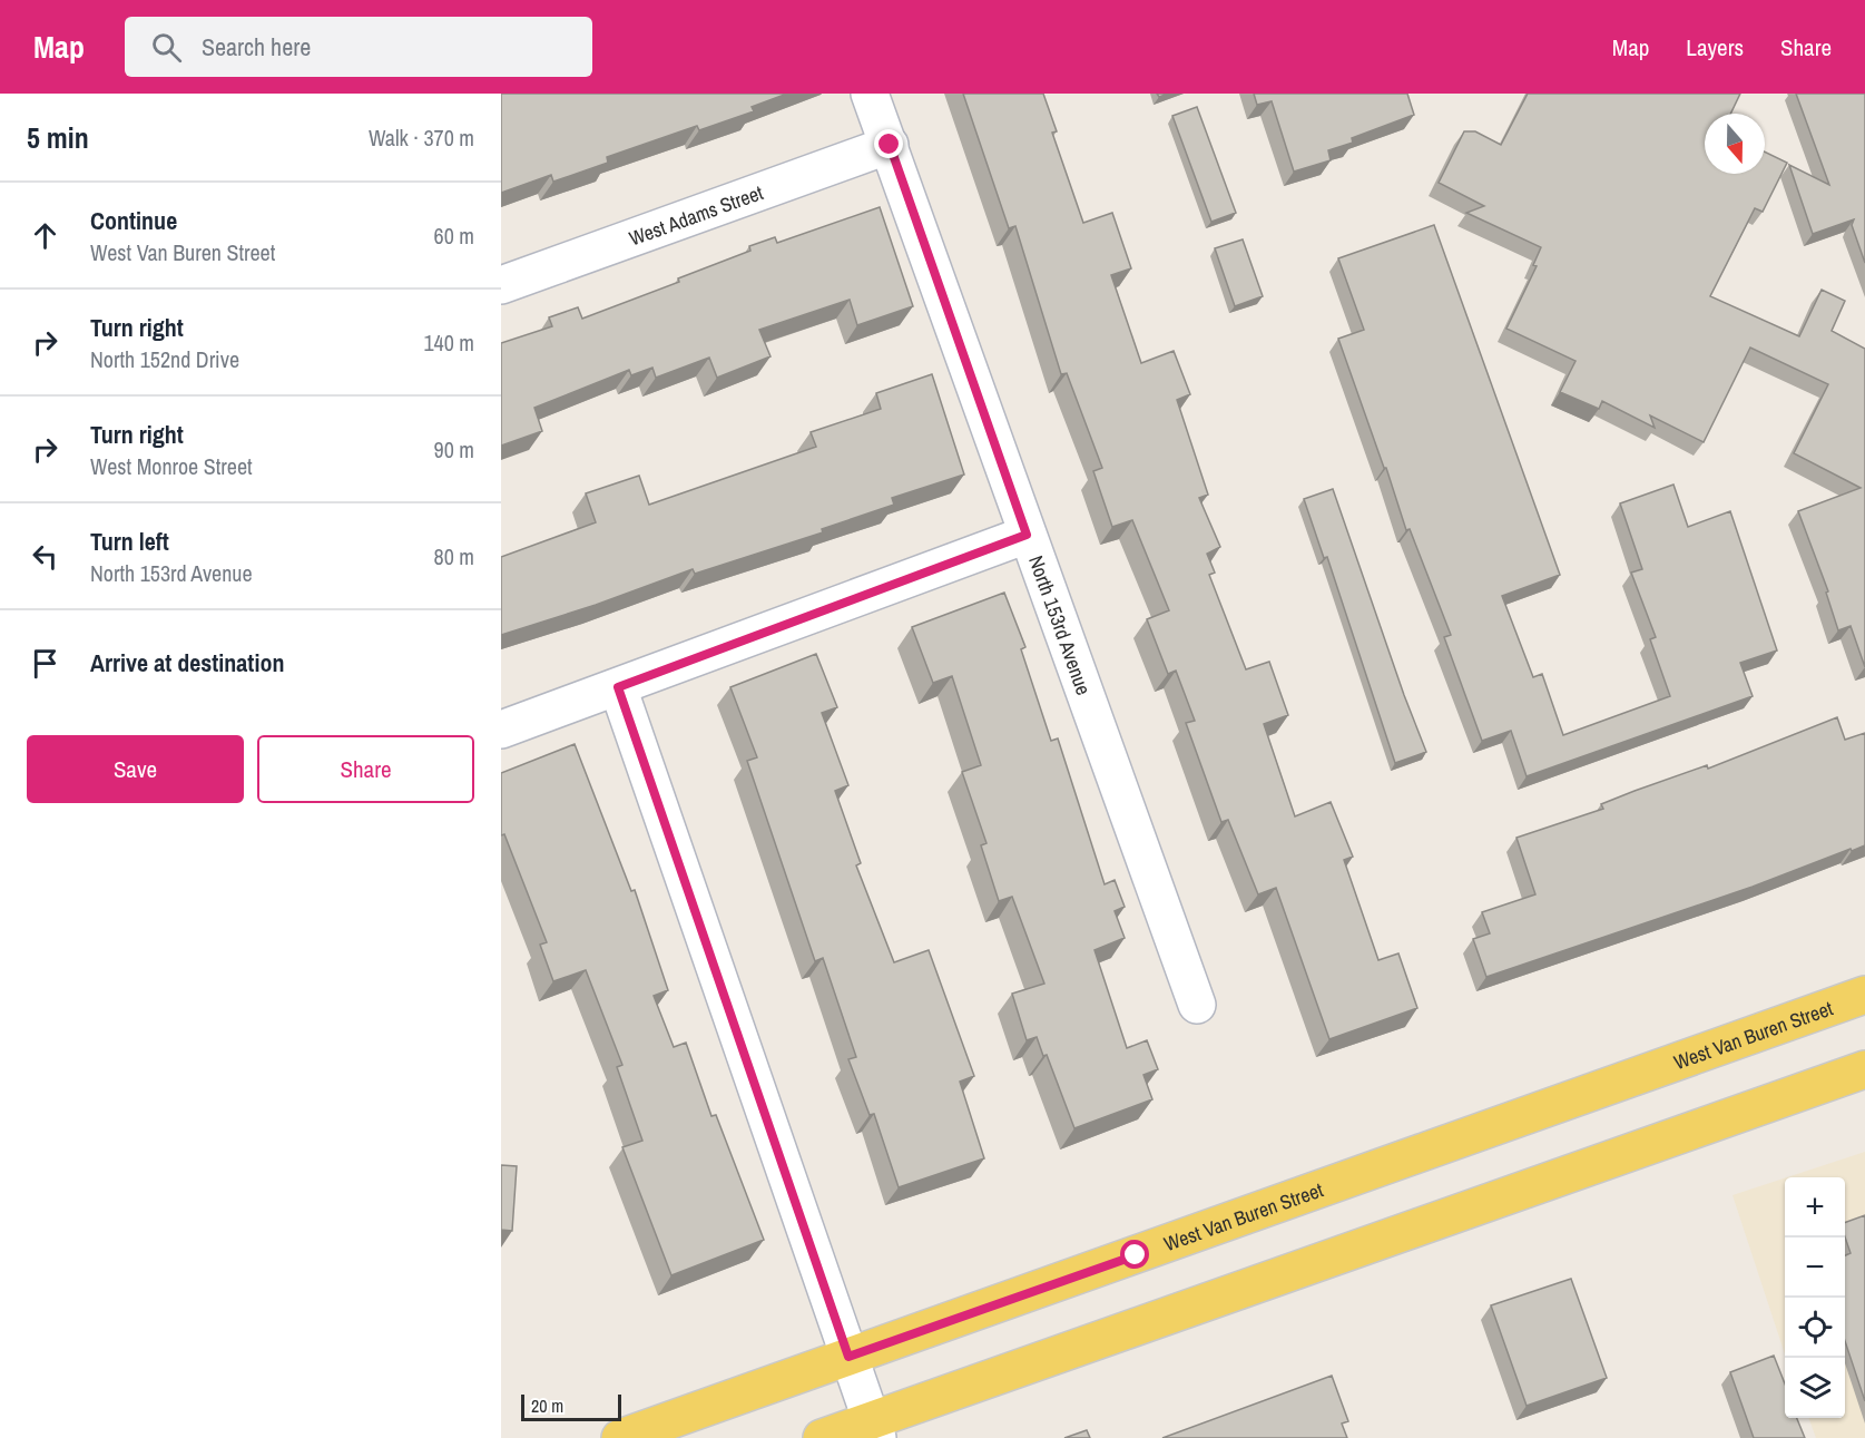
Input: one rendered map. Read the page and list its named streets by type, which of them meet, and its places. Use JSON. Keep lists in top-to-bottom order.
{
  "streets": {
    "main road": ["West Van Buren Street"],
    "street": ["West Adams Street", "North 153rd Avenue"]
  },
  "crossings": [
    ["West Adams Street", "North 153rd Avenue"]
  ],
  "scale_bar": "20 m",
  "north": "bottom",
  "page": {
    "header": "Map",
    "search": "Search here",
    "nav": ["Map", "Layers", "Share"],
    "heading": ["5 min", "Walk · 370 m"],
    "list": [
      ["Continue", "West Van Buren Street", "60 m"],
      ["Turn right", "North 152nd Drive", "140 m"],
      ["Turn right", "West Monroe Street", "90 m"],
      ["Turn left", "North 153rd Avenue", "80 m"],
      "Arrive at destination"
    ],
    "buttons": ["Save", "Share"],
    "map_buttons": ["+", "−"],
    "scale": "20 m"
  }
}
